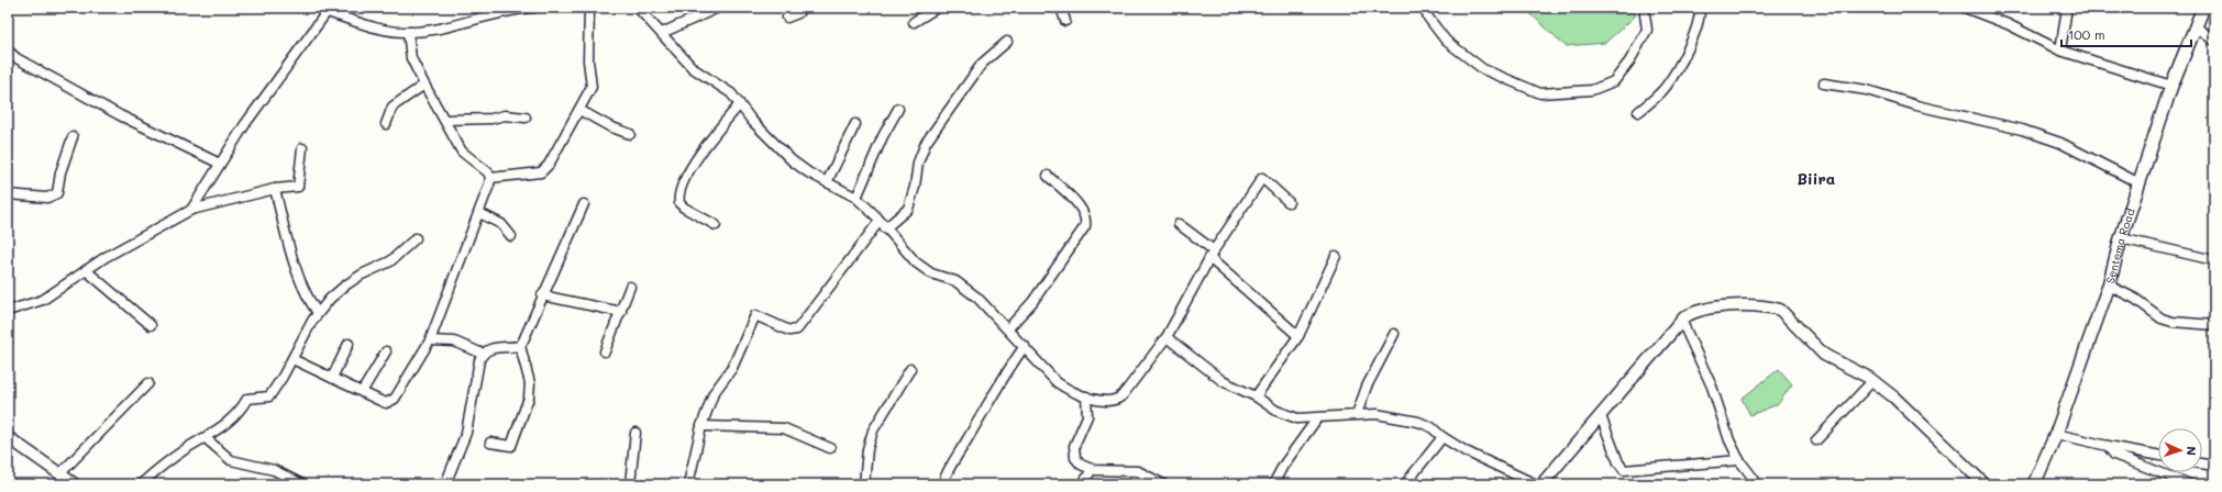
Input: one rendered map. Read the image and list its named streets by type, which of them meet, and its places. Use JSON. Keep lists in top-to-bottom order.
{
  "streets": {
    "main road": ["Sentema Road"]
  },
  "districts": ["Biira"],
  "scale_bar": "100 m",
  "north": "right"
}
